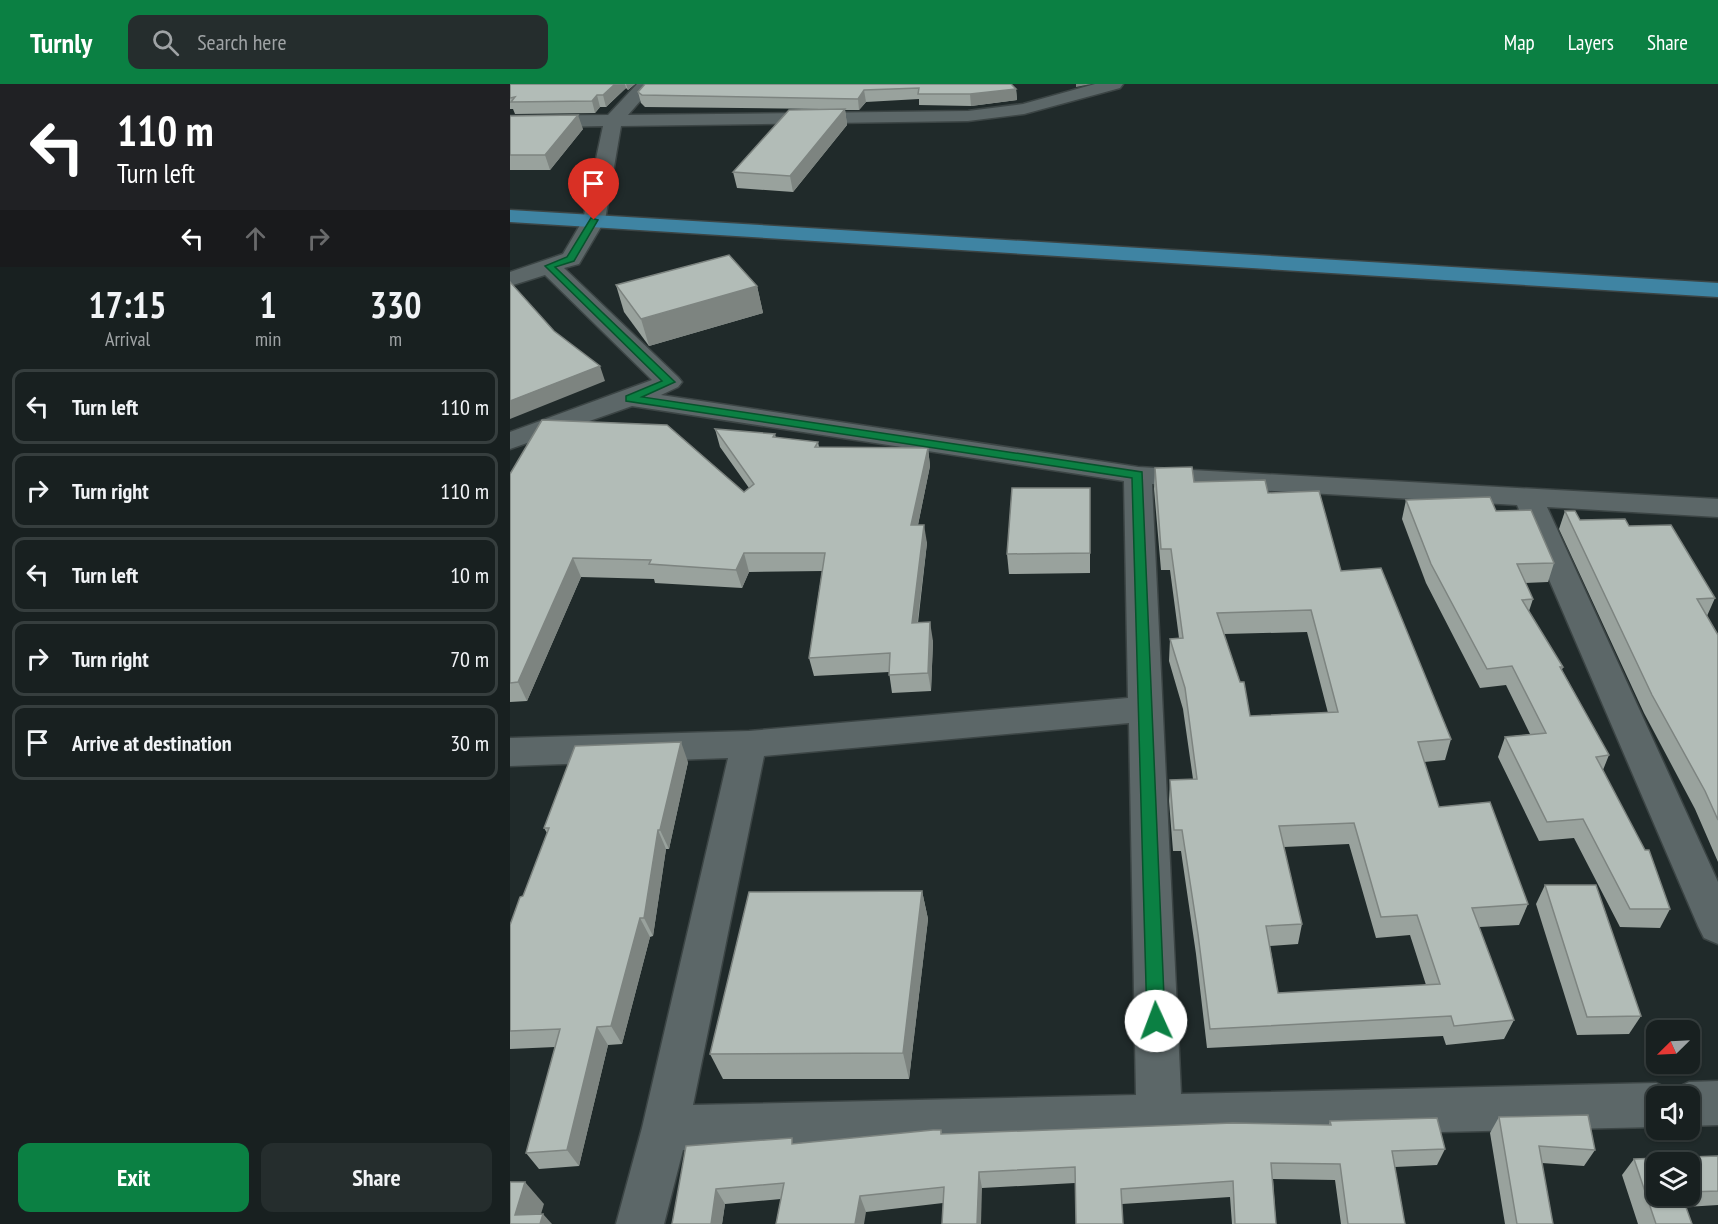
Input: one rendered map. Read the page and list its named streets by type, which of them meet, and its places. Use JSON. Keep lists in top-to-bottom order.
{
  "north": "bottom left",
  "page": {
    "header": "Turnly",
    "search": "Search here",
    "nav": ["Map", "Layers", "Share"],
    "turn": ["110 m", "Turn left"],
    "eta": [
      "17:15",
      "Arrival",
      "1",
      "min",
      "330",
      "m"
    ],
    "list": [
      {
        "name": "Turn left",
        "value": "110 m"
      },
      {
        "name": "Turn right",
        "value": "110 m"
      },
      {
        "name": "Turn left",
        "value": "10 m"
      },
      {
        "name": "Turn right",
        "value": "70 m"
      },
      {
        "name": "Arrive at destination",
        "value": "30 m"
      }
    ],
    "buttons": ["Exit", "Share"]
  }
}
